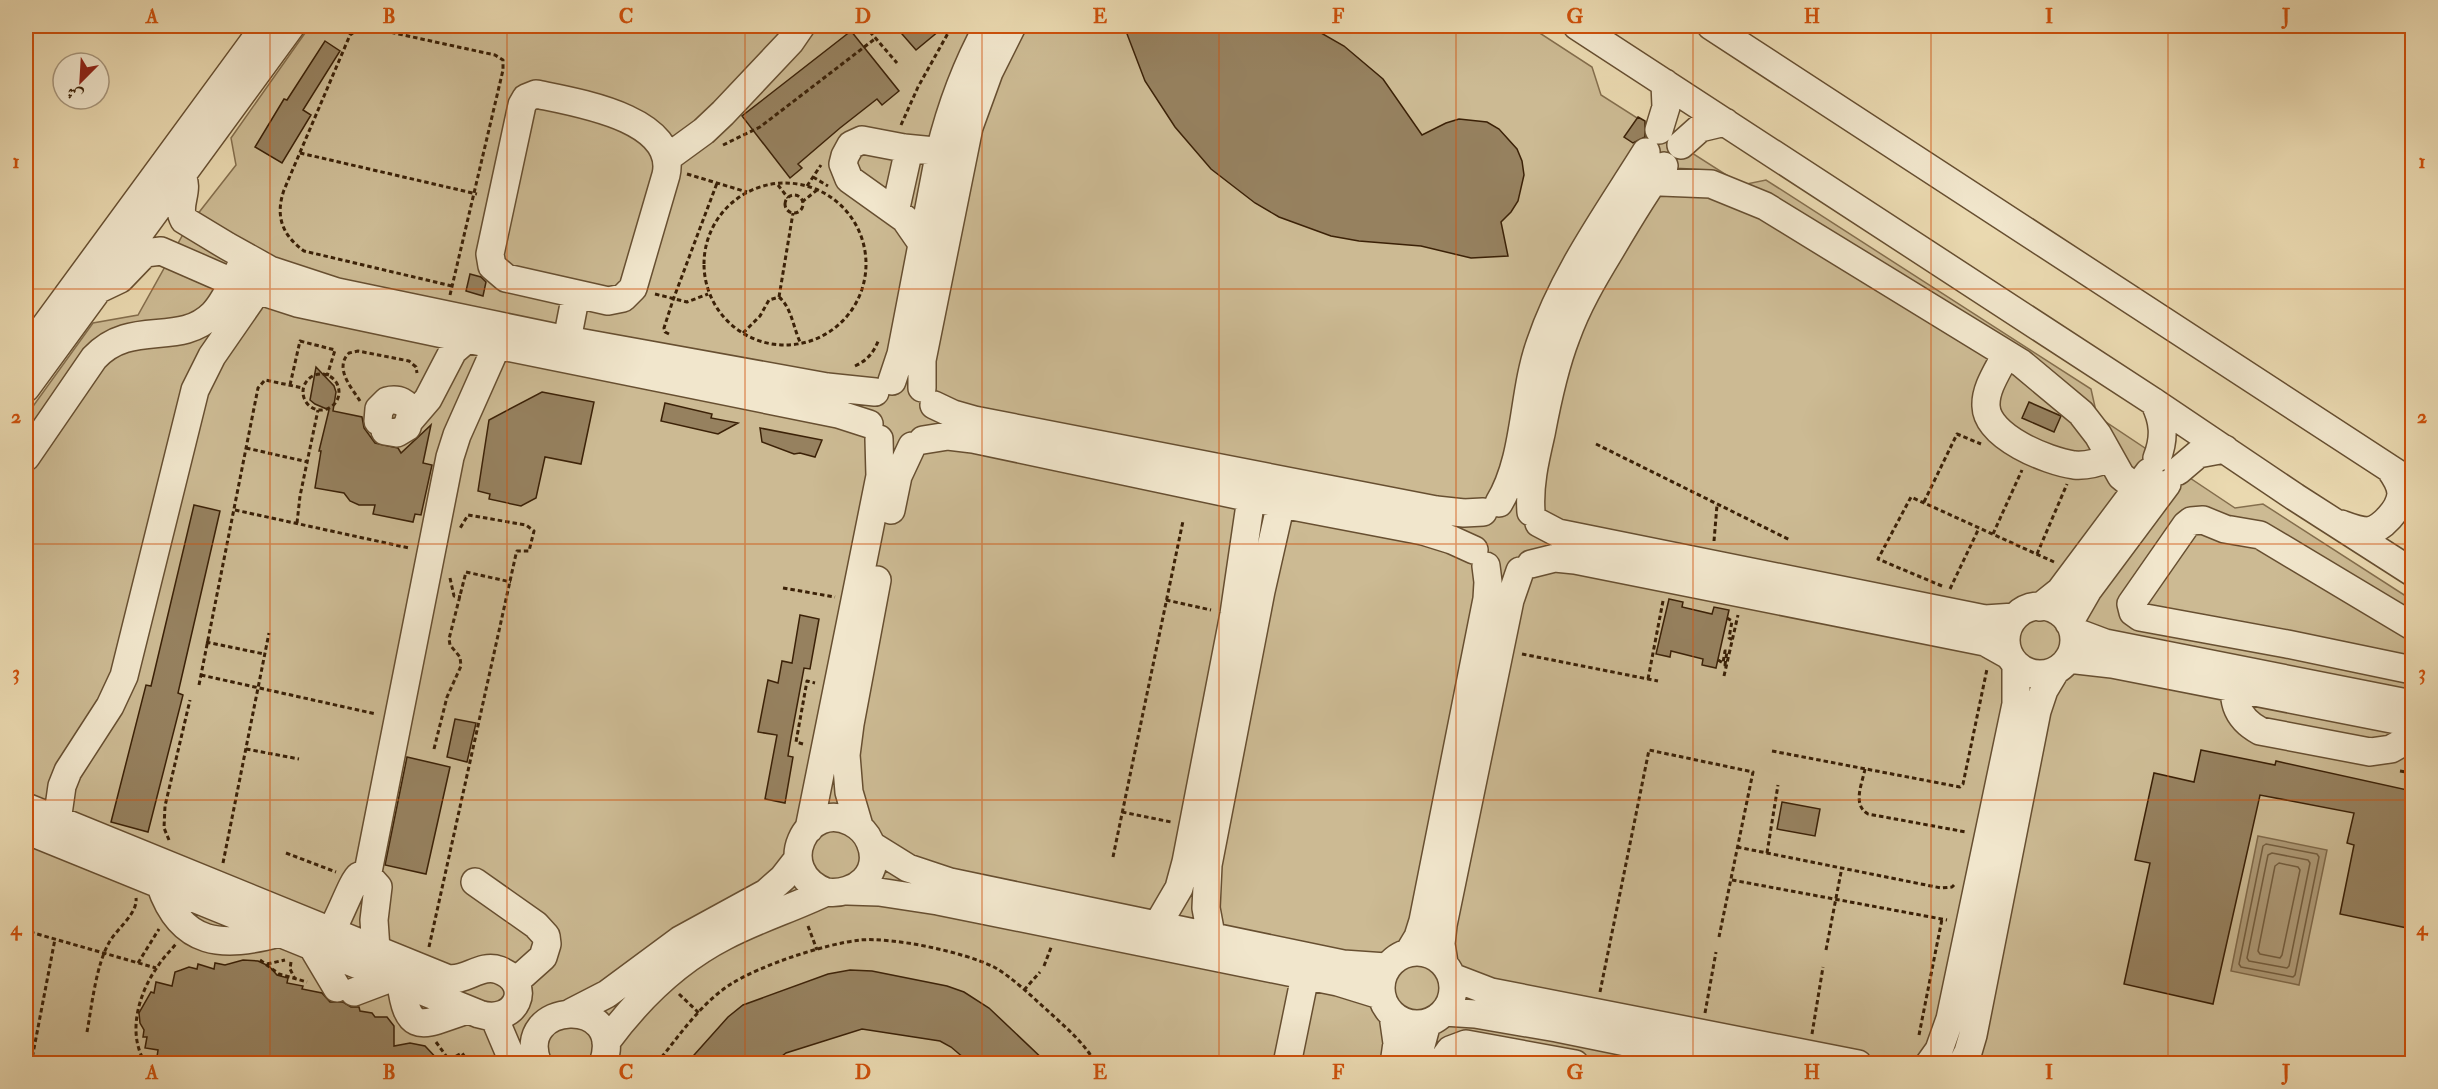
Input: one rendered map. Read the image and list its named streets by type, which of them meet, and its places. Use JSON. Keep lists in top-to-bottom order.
{
  "north": "bottom left",
  "grid": {
    "columns": [
      "A",
      "B",
      "C",
      "D",
      "E",
      "F",
      "G",
      "H",
      "I",
      "J"
    ],
    "rows": [
      "1",
      "2",
      "3",
      "4"
    ]
  }
}
